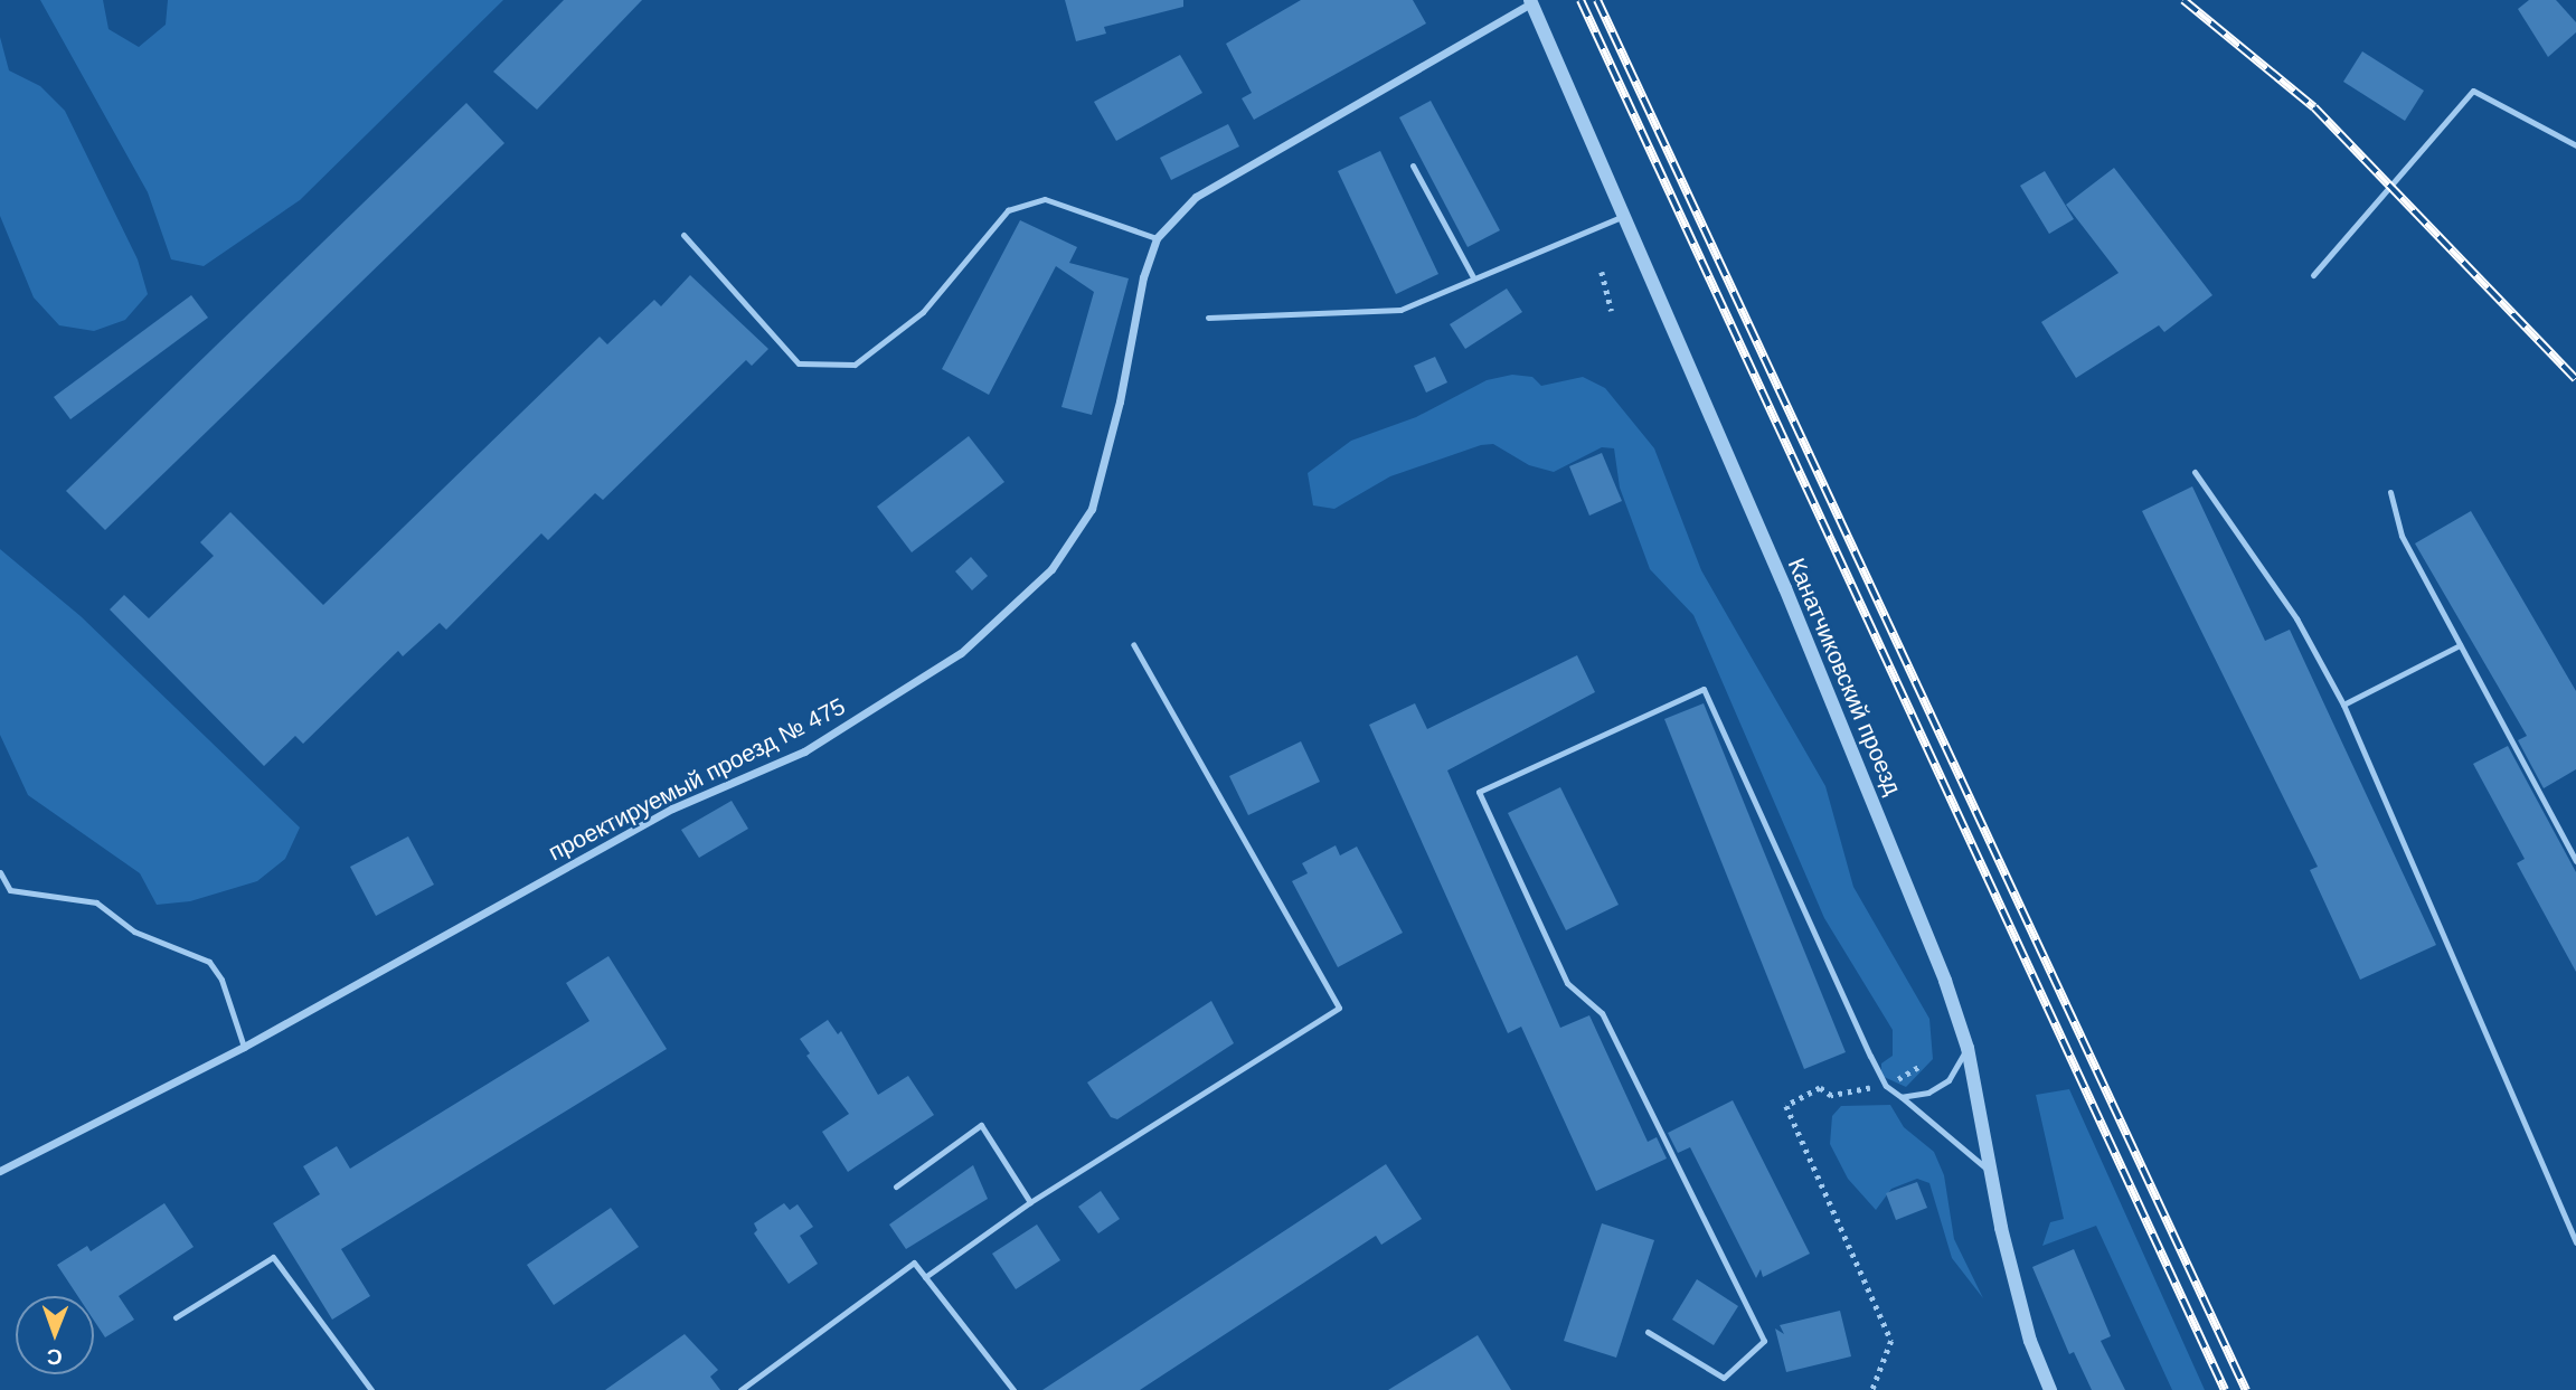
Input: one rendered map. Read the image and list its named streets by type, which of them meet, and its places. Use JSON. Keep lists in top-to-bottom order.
{
  "streets": {
    "street": ["Канатчиковский проезд", "проектируемый проезд № 475"]
  },
  "crossings": [
    ["Канатчиковский проезд", "проектируемый проезд № 475"]
  ],
  "north": "bottom"
}
